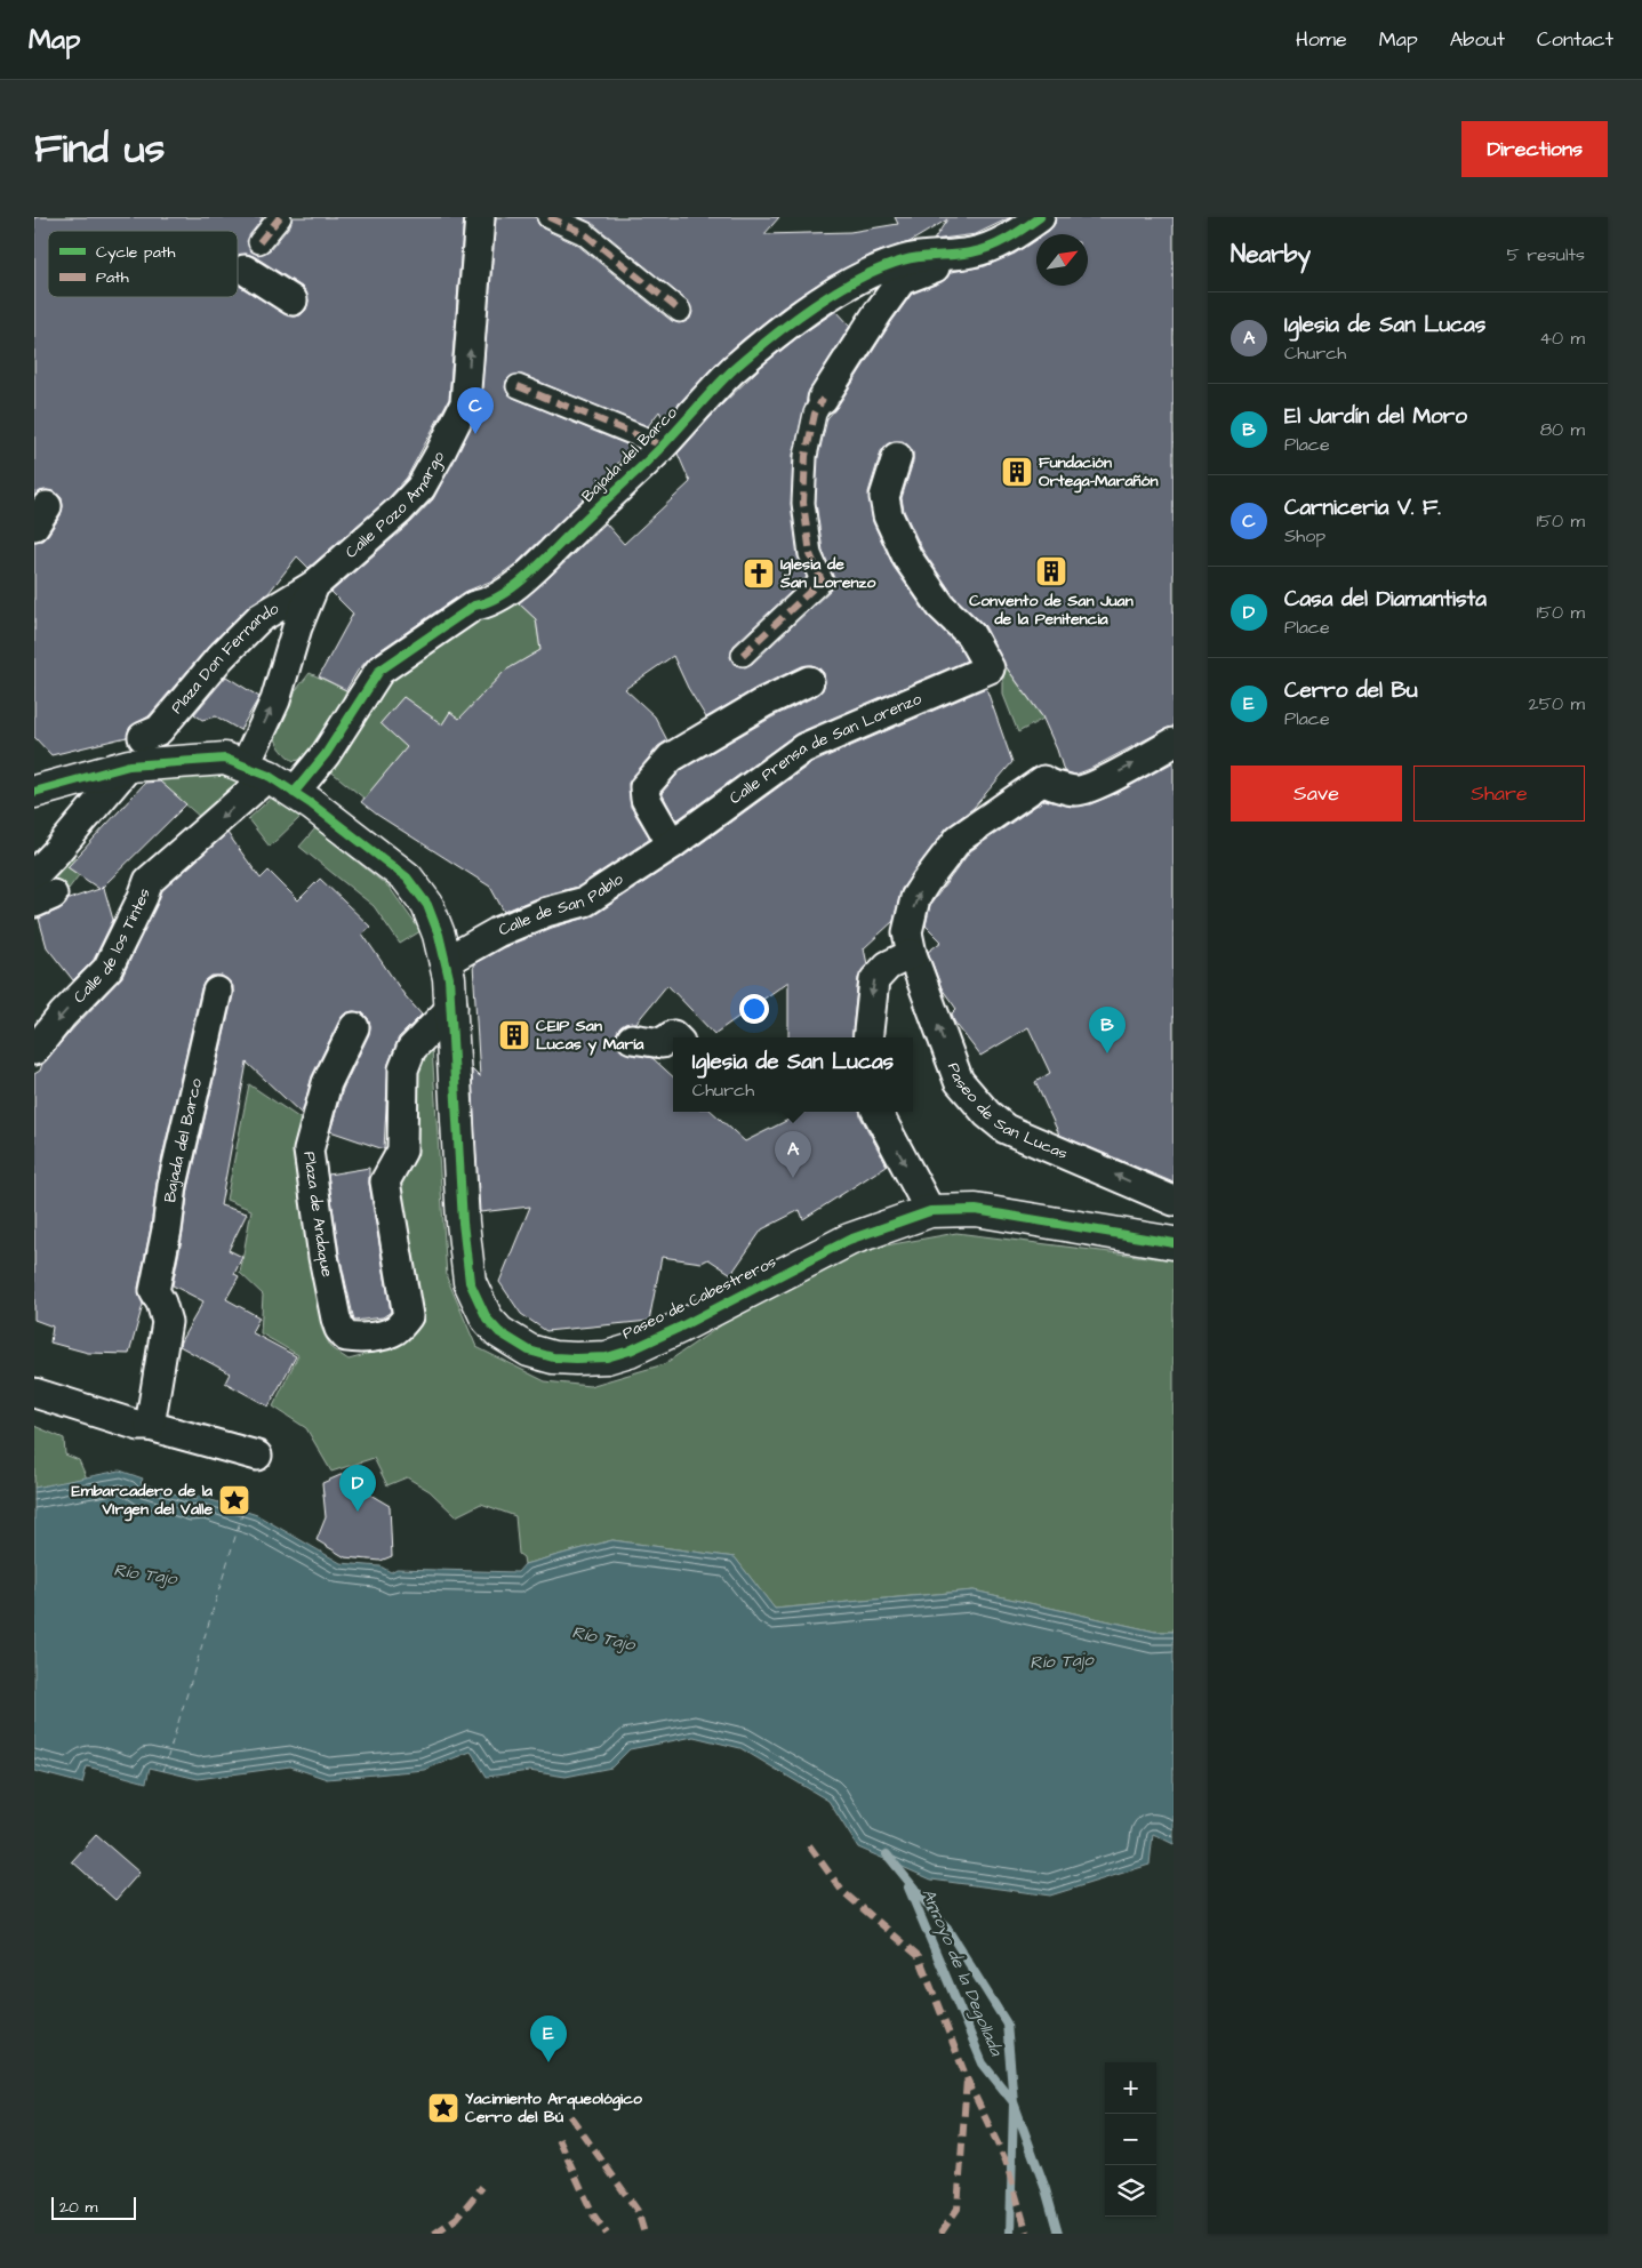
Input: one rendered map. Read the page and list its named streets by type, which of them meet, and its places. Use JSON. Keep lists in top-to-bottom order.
{
  "streets": {
    "street": [
      "Bajada del Barco",
      "Calle Pozo Amargo",
      "Plaza Don Fernando",
      "Calle Prensa de San Lorenzo",
      "Calle de San Pablo",
      "Calle de los Tintes",
      "Paseo de San Lucas",
      "Plaza de Andaque",
      "Paseo de Cabestreros"
    ]
  },
  "crossings": [
    ["Bajada del Barco", "Calle Pozo Amargo"],
    ["Bajada del Barco", "Calle de los Tintes"],
    ["Bajada del Barco", "Paseo de Cabestreros"],
    ["Calle Pozo Amargo", "Plaza Don Fernando"],
    ["Calle Pozo Amargo", "Calle de los Tintes"],
    ["Calle Pozo Amargo", "Paseo de Cabestreros"],
    ["Calle Prensa de San Lorenzo", "Calle de San Pablo"],
    ["Calle de San Pablo", "Paseo de Cabestreros"],
    ["Calle de los Tintes", "Paseo de Cabestreros"],
    ["Plaza de Andaque", "Paseo de Cabestreros"]
  ],
  "one_way": ["Calle Pozo Amargo"],
  "water": ["Río Tajo", "Arroyo de la Degollada"],
  "places": {
    "building": ["Fundación Ortega-Marañón", "Convento de San Juan de la Penitencia", "CEIP San Lucas y María"],
    "church": ["Iglesia de San Lorenzo"],
    "place": ["Embarcadero de la VIrgen del Valle", "Yacimiento Arqueológico Cerro del Bú"]
  },
  "legend": ["Cycle path", "Path"],
  "scale_bar": "20 m",
  "north": "top right",
  "page": {
    "header": "Map",
    "nav": [
      "Home",
      "Map",
      "About",
      "Contact"
    ],
    "title": "Find us",
    "buttons": [
      "Directions",
      ["Save", "Share"]
    ],
    "heading": ["Nearby", "5 results"],
    "list": [
      {
        "mark": "A",
        "name": "Iglesia de San Lucas",
        "note": "Church",
        "value": "40 m"
      },
      {
        "mark": "B",
        "name": "El Jardín del Moro",
        "note": "Place",
        "value": "80 m"
      },
      {
        "mark": "C",
        "name": "Carniceria V. F.",
        "note": "Shop",
        "value": "150 m"
      },
      {
        "mark": "D",
        "name": "Casa del Diamantista",
        "note": "Place",
        "value": "150 m"
      },
      {
        "mark": "E",
        "name": "Cerro del Bu",
        "note": "Place",
        "value": "250 m"
      }
    ],
    "pins": [
      "C",
      "B",
      "A",
      "D",
      "E"
    ],
    "popup": ["Iglesia de San Lucas", "Church"],
    "map_buttons": ["+", "−"],
    "scale": "20 m"
  }
}
